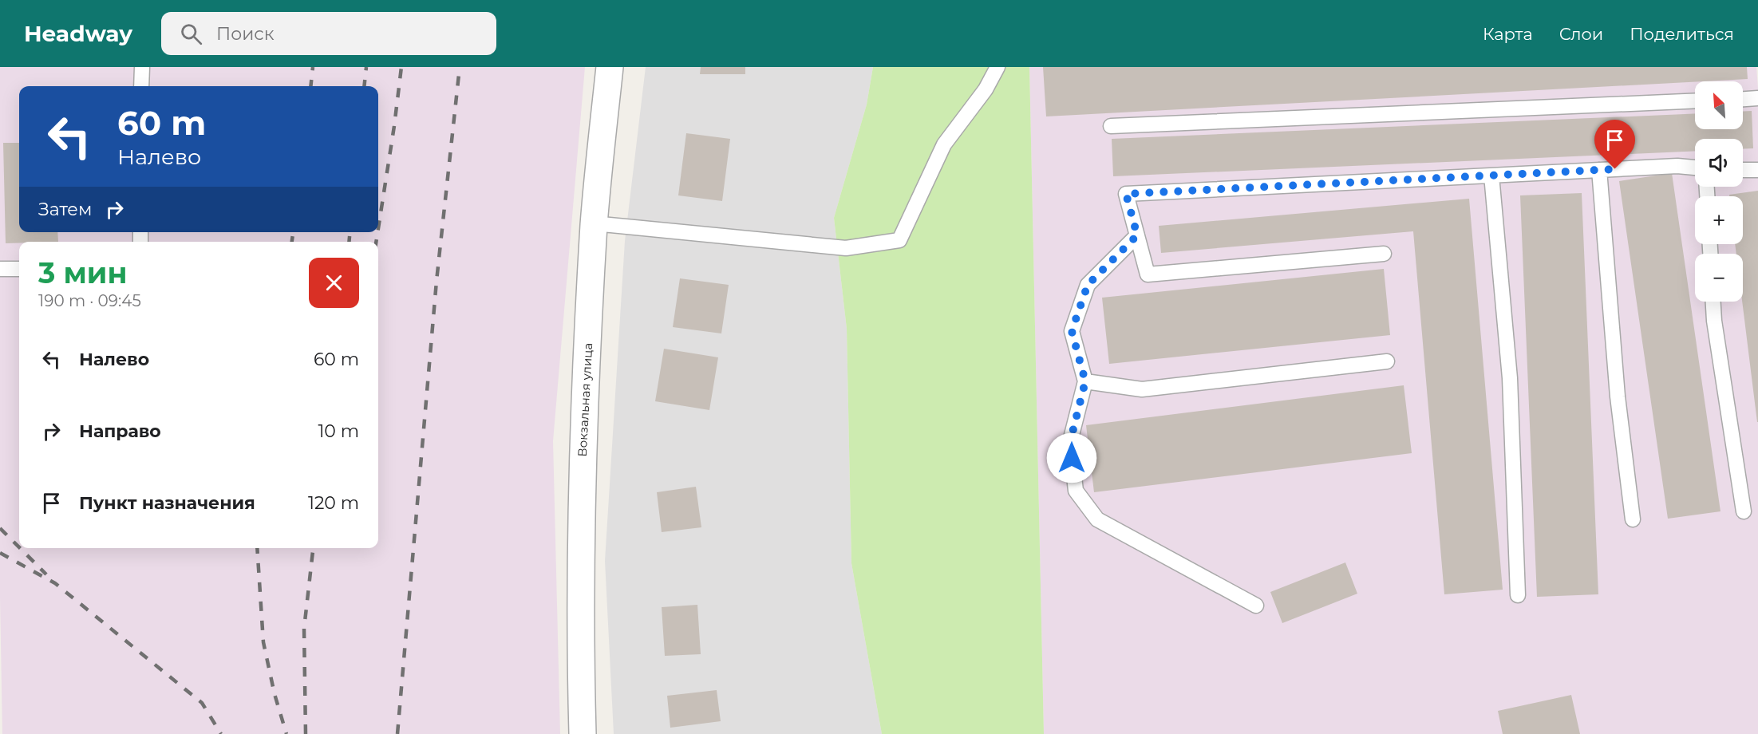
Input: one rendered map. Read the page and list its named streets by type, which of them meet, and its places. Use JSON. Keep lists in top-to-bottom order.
{
  "streets": {
    "street": ["Вокзальная улица"]
  },
  "north": "top left",
  "page": {
    "header": "Headway",
    "search": "Поиск",
    "nav": ["Карта", "Слои", "Поделиться"],
    "map_buttons": ["+", "−"],
    "turn": ["60 m", "Налево"],
    "then": "Затем",
    "heading": ["3 мин", "190 m · 09:45"],
    "list": [
      {
        "name": "Налево",
        "value": "60 m"
      },
      {
        "name": "Направо",
        "value": "10 m"
      },
      {
        "name": "Пункт назначения",
        "value": "120 m"
      }
    ]
  }
}
